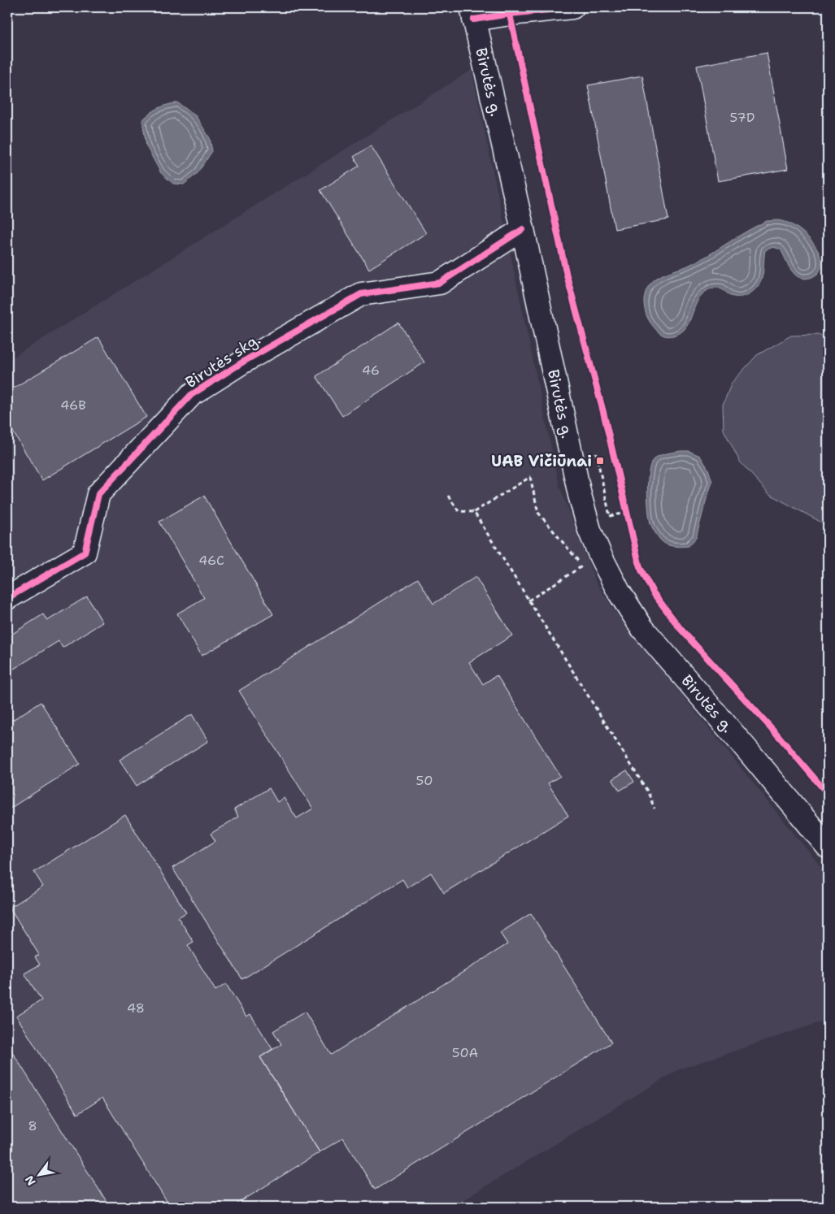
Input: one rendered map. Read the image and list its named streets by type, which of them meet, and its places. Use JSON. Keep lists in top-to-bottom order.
{
  "streets": {
    "main road": ["Birutės g.", "Birutės skg."]
  },
  "crossings": [
    ["Birutės g.", "Birutės skg."]
  ],
  "places": {
    "transit": ["UAB Vičiūnai"]
  },
  "house_numbers": [
    "57D",
    "46",
    "46B",
    "46C",
    "50",
    "48",
    "50A",
    "8"
  ],
  "north": "bottom left"
}
